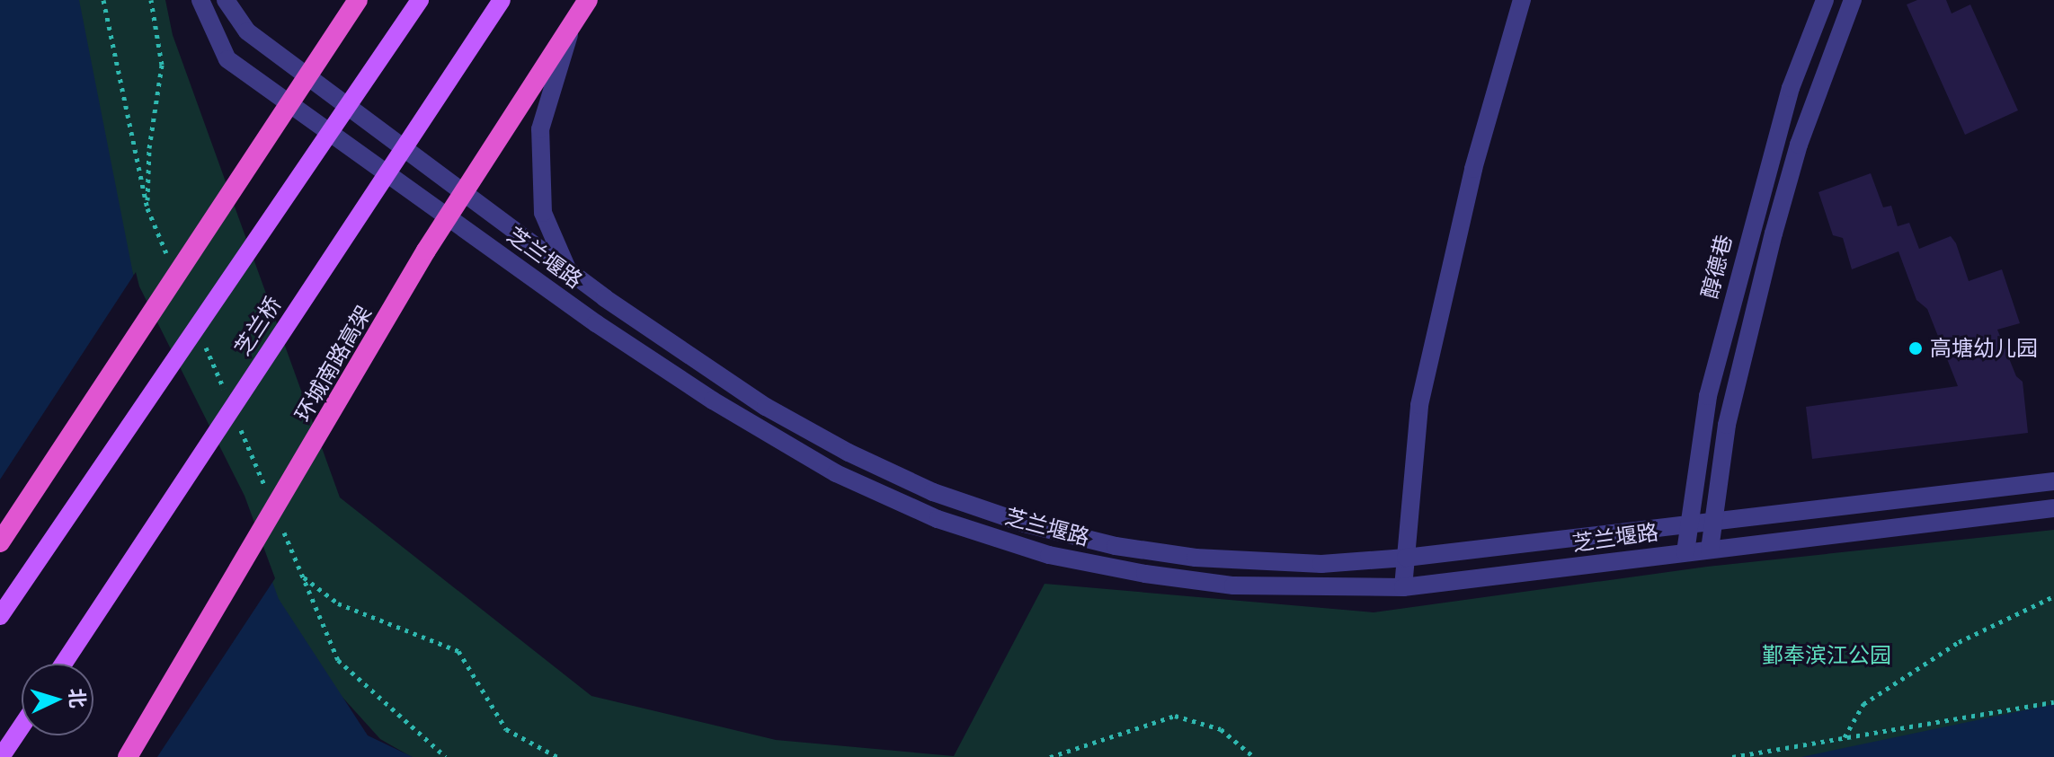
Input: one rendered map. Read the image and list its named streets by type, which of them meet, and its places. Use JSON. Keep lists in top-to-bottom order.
{
  "streets": {
    "highway": ["环城南路高架"],
    "main road": ["芝兰桥"],
    "street": ["芝兰堰路", "醇德巷"]
  },
  "crossings": [
    ["芝兰堰路", "醇德巷"]
  ],
  "parks": ["鄞奉滨江公园"],
  "places": ["高塘幼儿园"],
  "north": "right"
}
